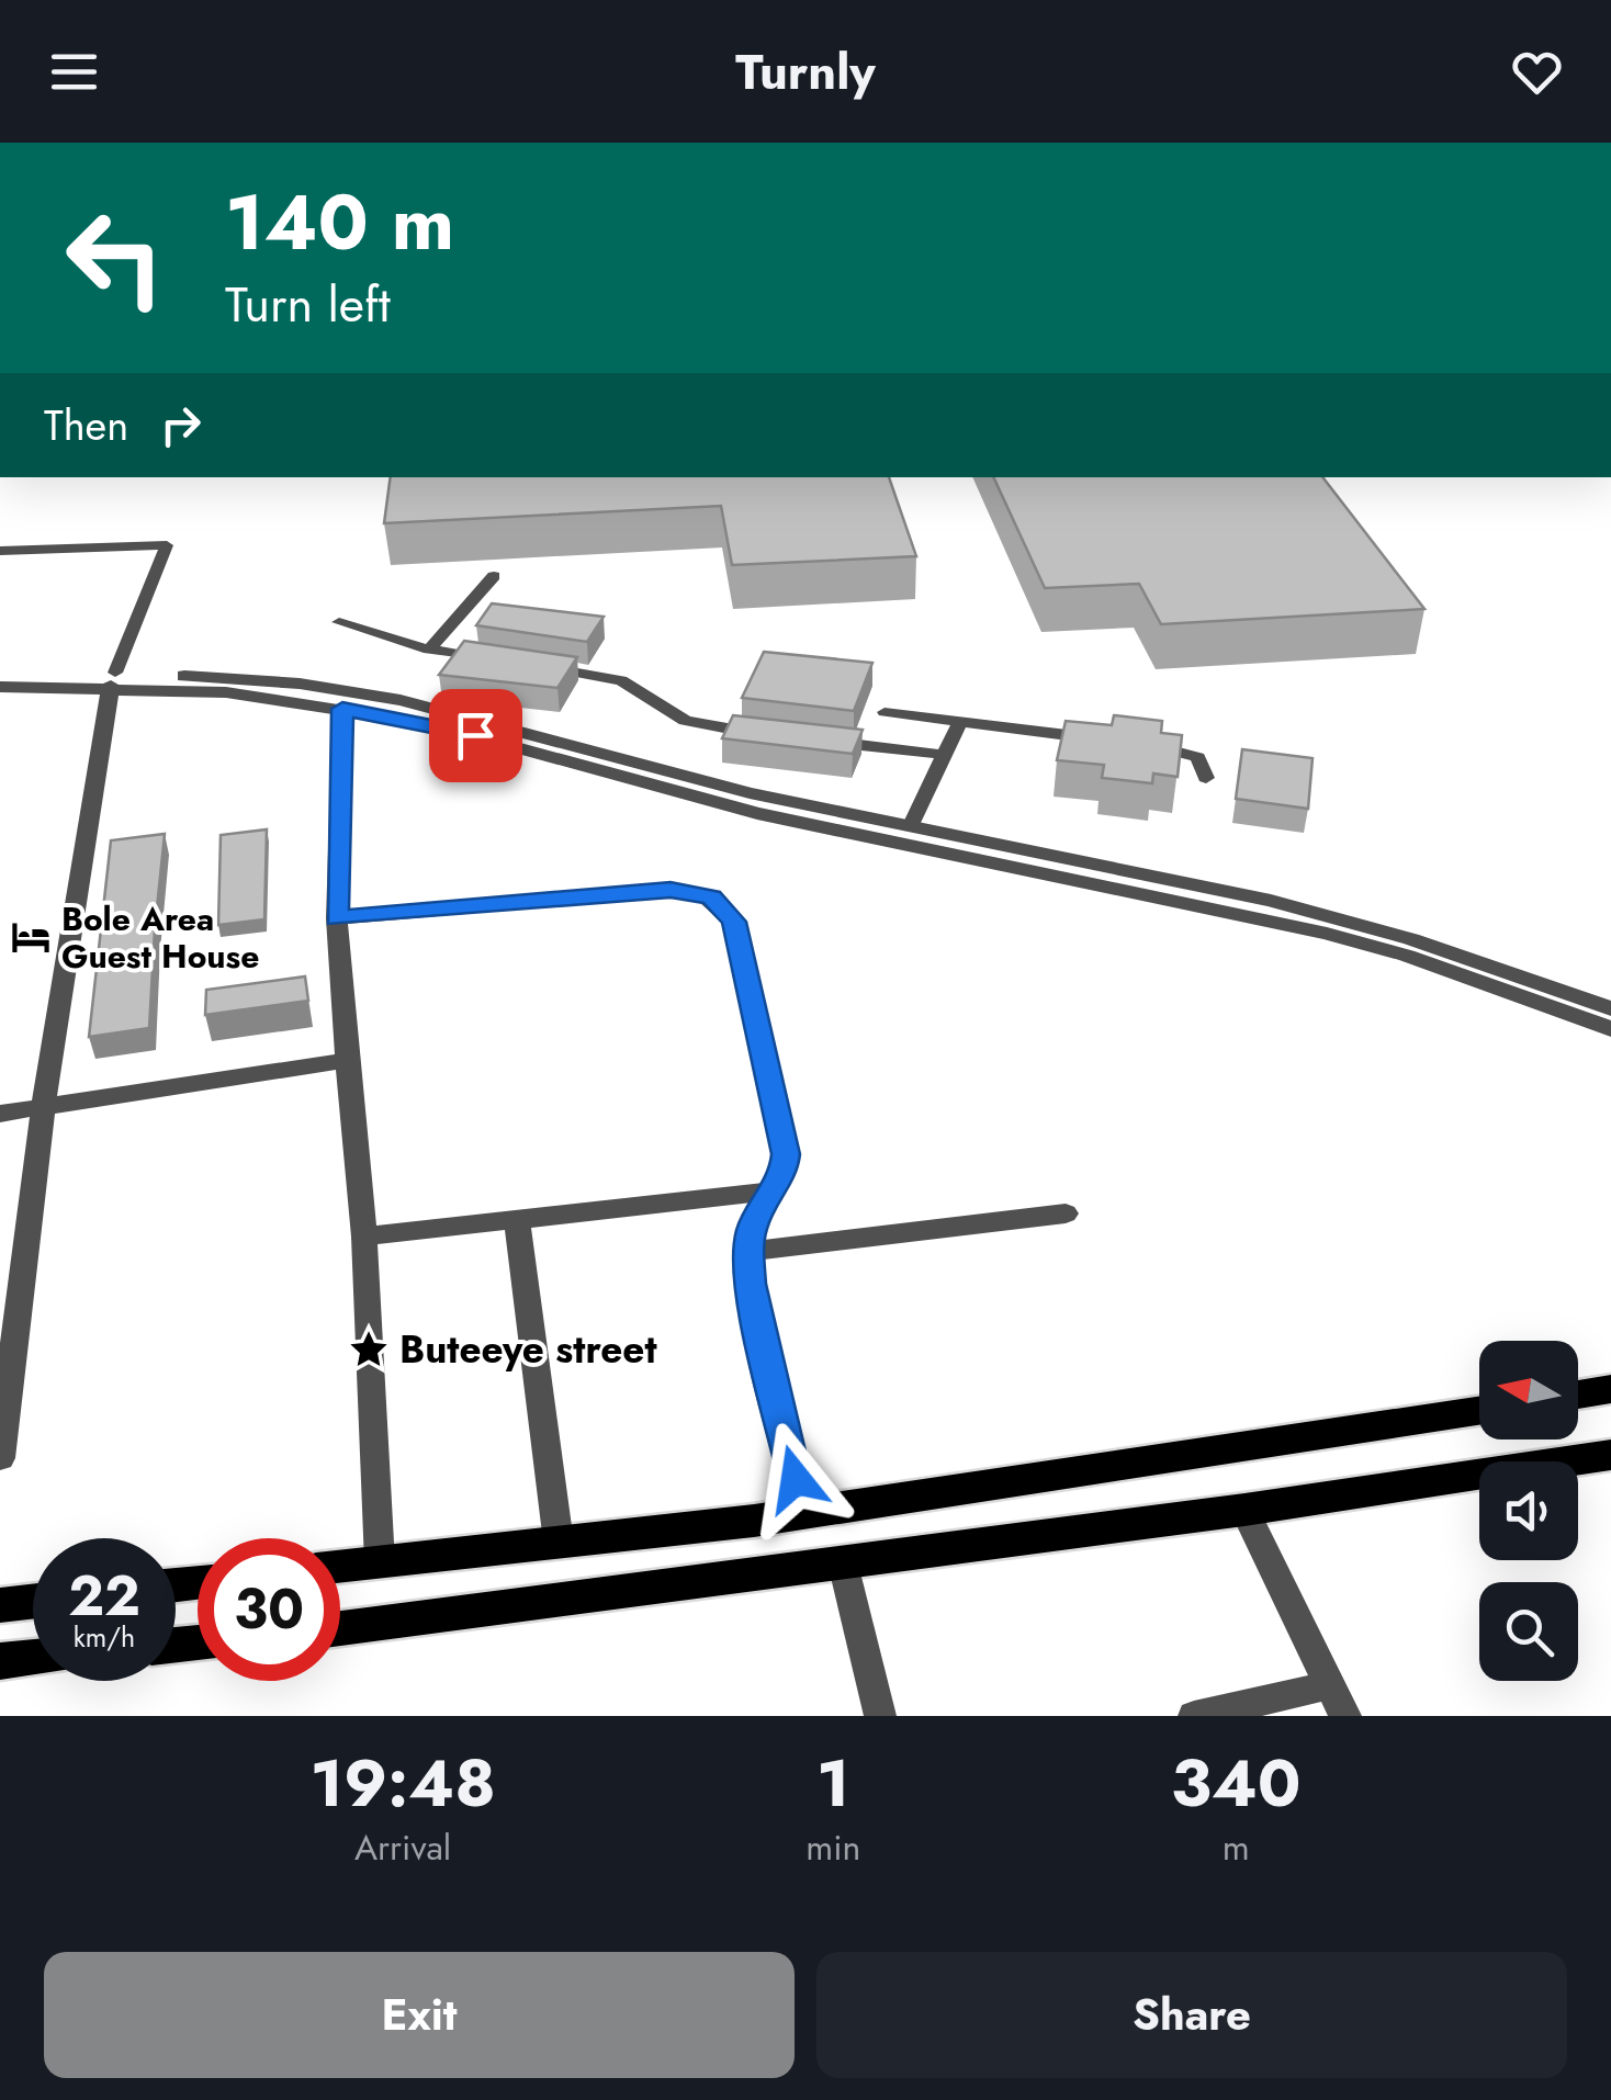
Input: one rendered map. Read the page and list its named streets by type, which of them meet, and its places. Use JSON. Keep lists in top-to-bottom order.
{
  "places": {
    "hotel": ["Bole Area Guest House"],
    "place": ["Buteeye street"]
  },
  "north": "left",
  "page": {
    "header": "Turnly",
    "turn": ["140 m", "Turn left"],
    "then": "Then",
    "speed": "22 km/h",
    "limit": "30",
    "eta": [
      "19:48",
      "Arrival",
      "1",
      "min",
      "340",
      "m"
    ],
    "buttons": ["Exit", "Share"]
  }
}
